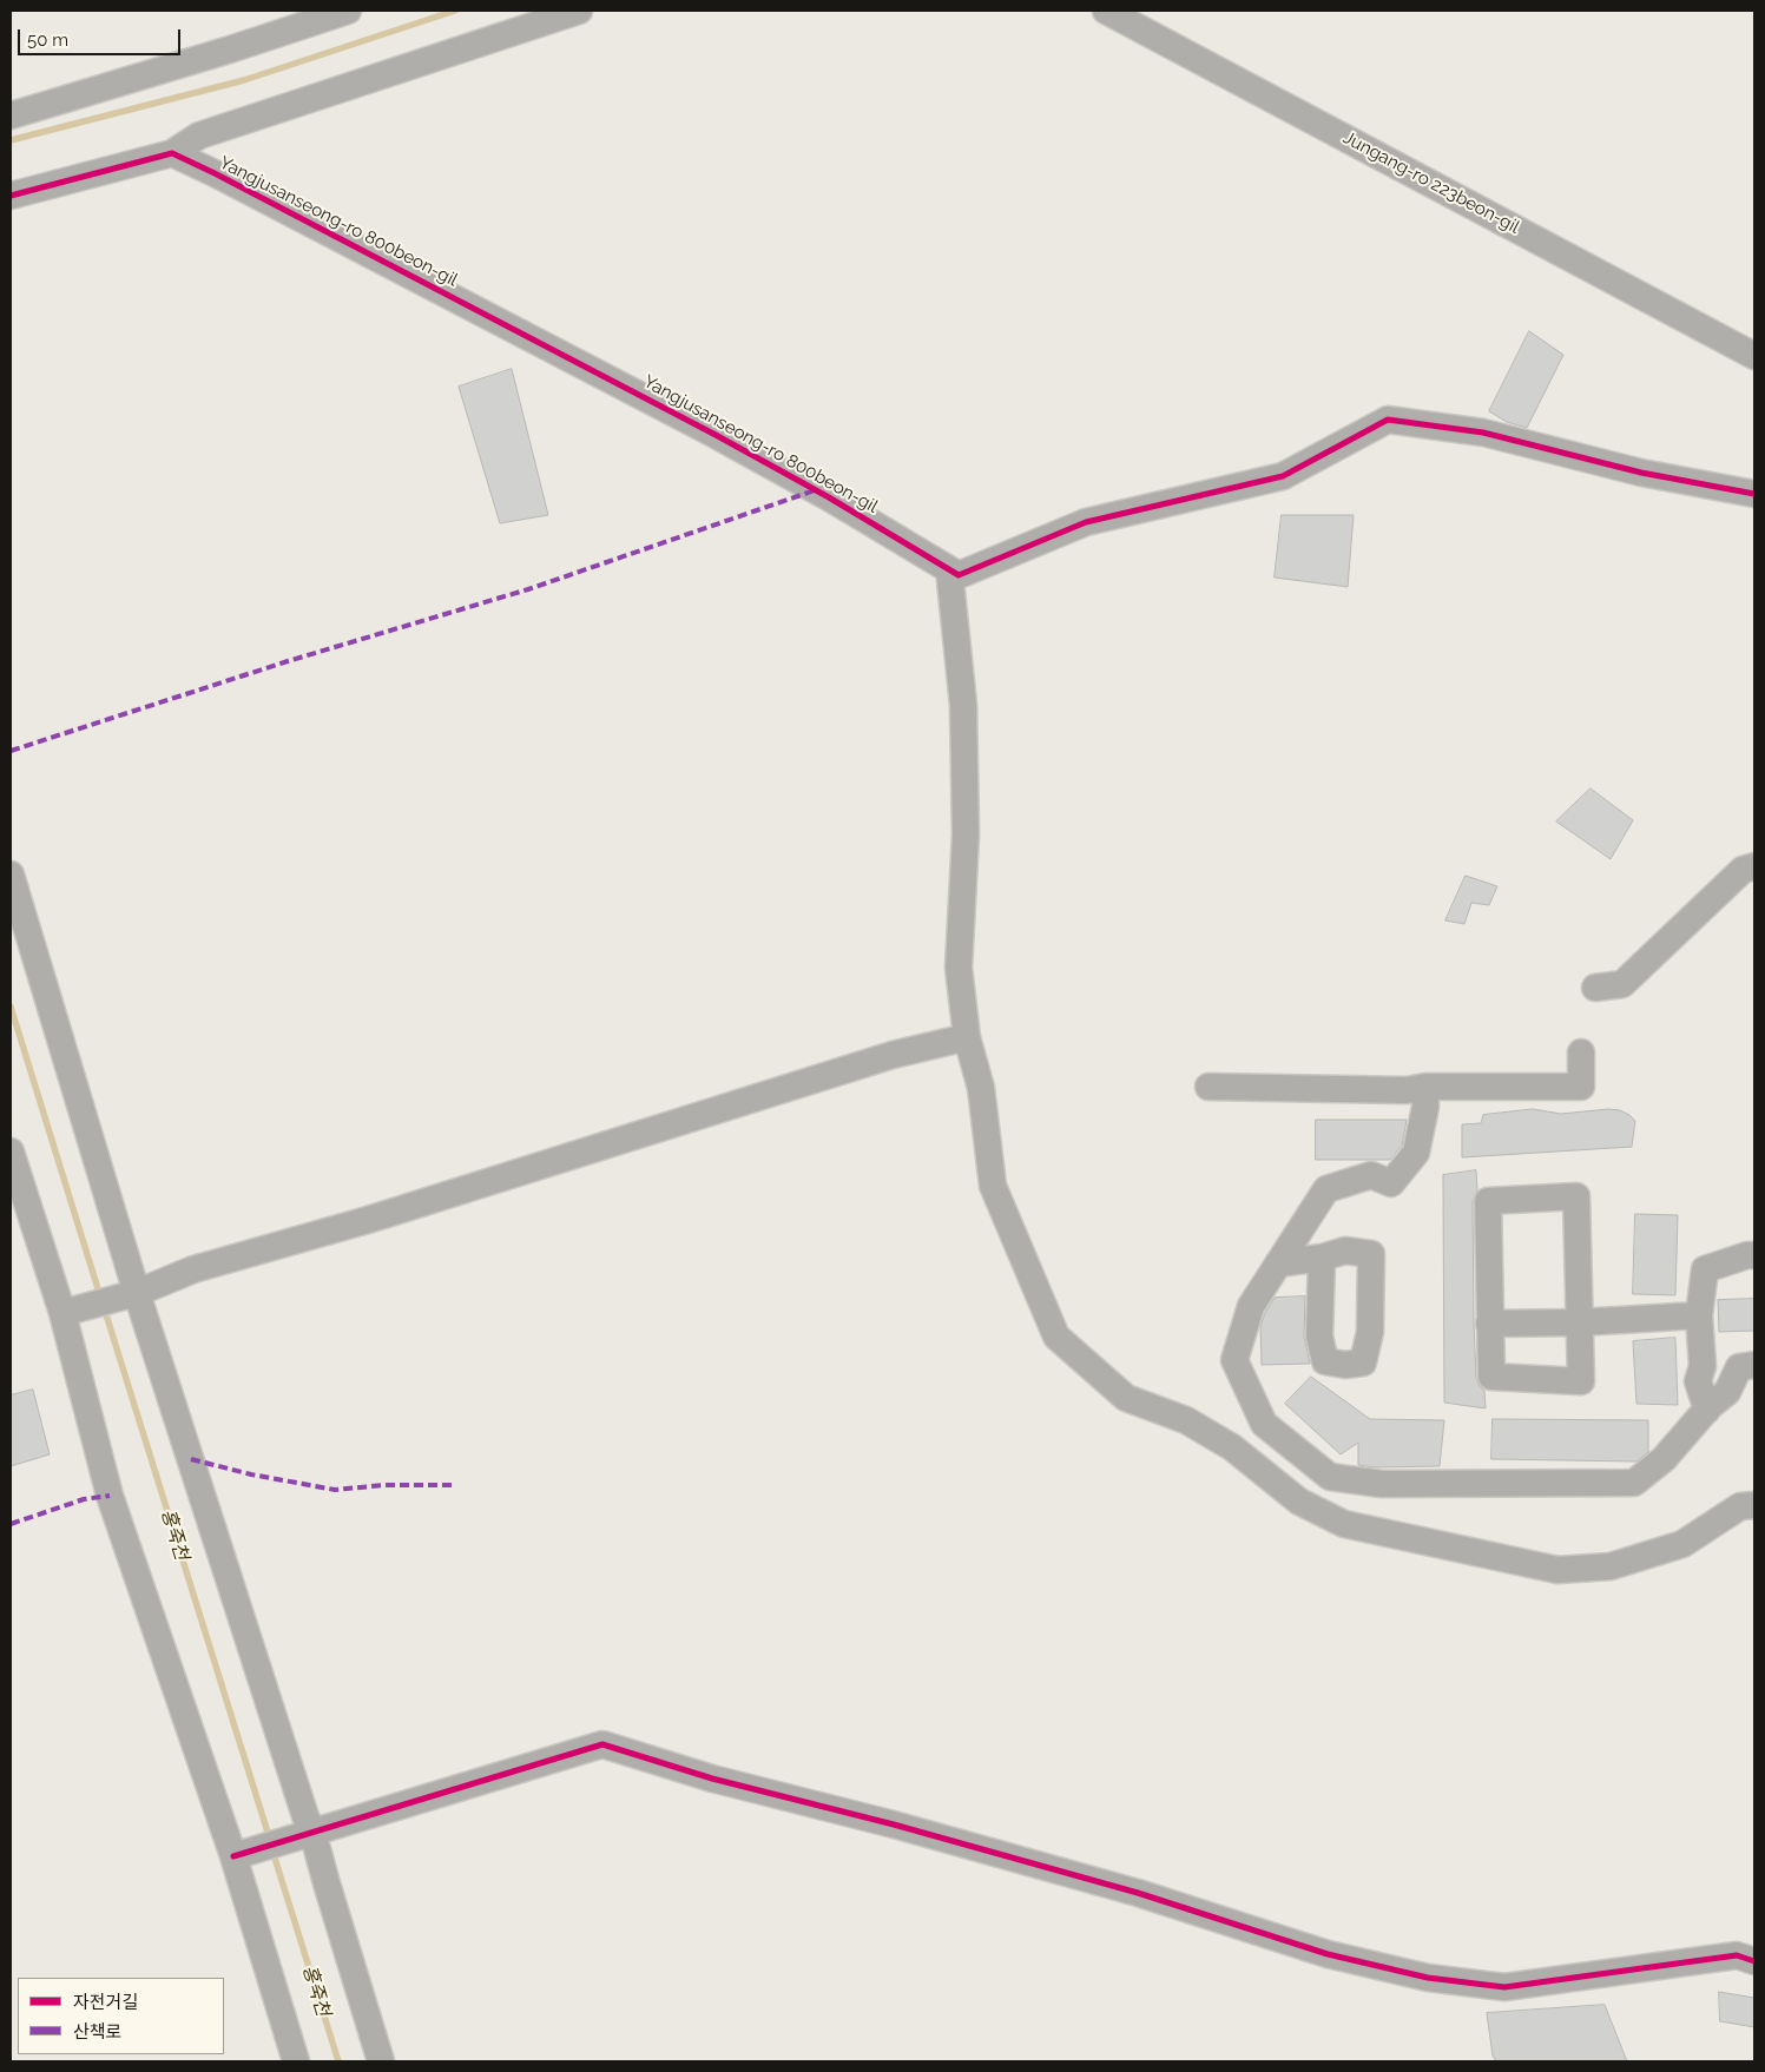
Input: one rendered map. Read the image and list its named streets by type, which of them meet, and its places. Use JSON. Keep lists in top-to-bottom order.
{
  "streets": {
    "street": ["Jungang-ro 223beon-gil", "Yangjusanseong-ro 800beon-gil"]
  },
  "water": ["홍죽천"],
  "legend": ["자전거길", "산책로"],
  "scale_bar": "50 m"
}
